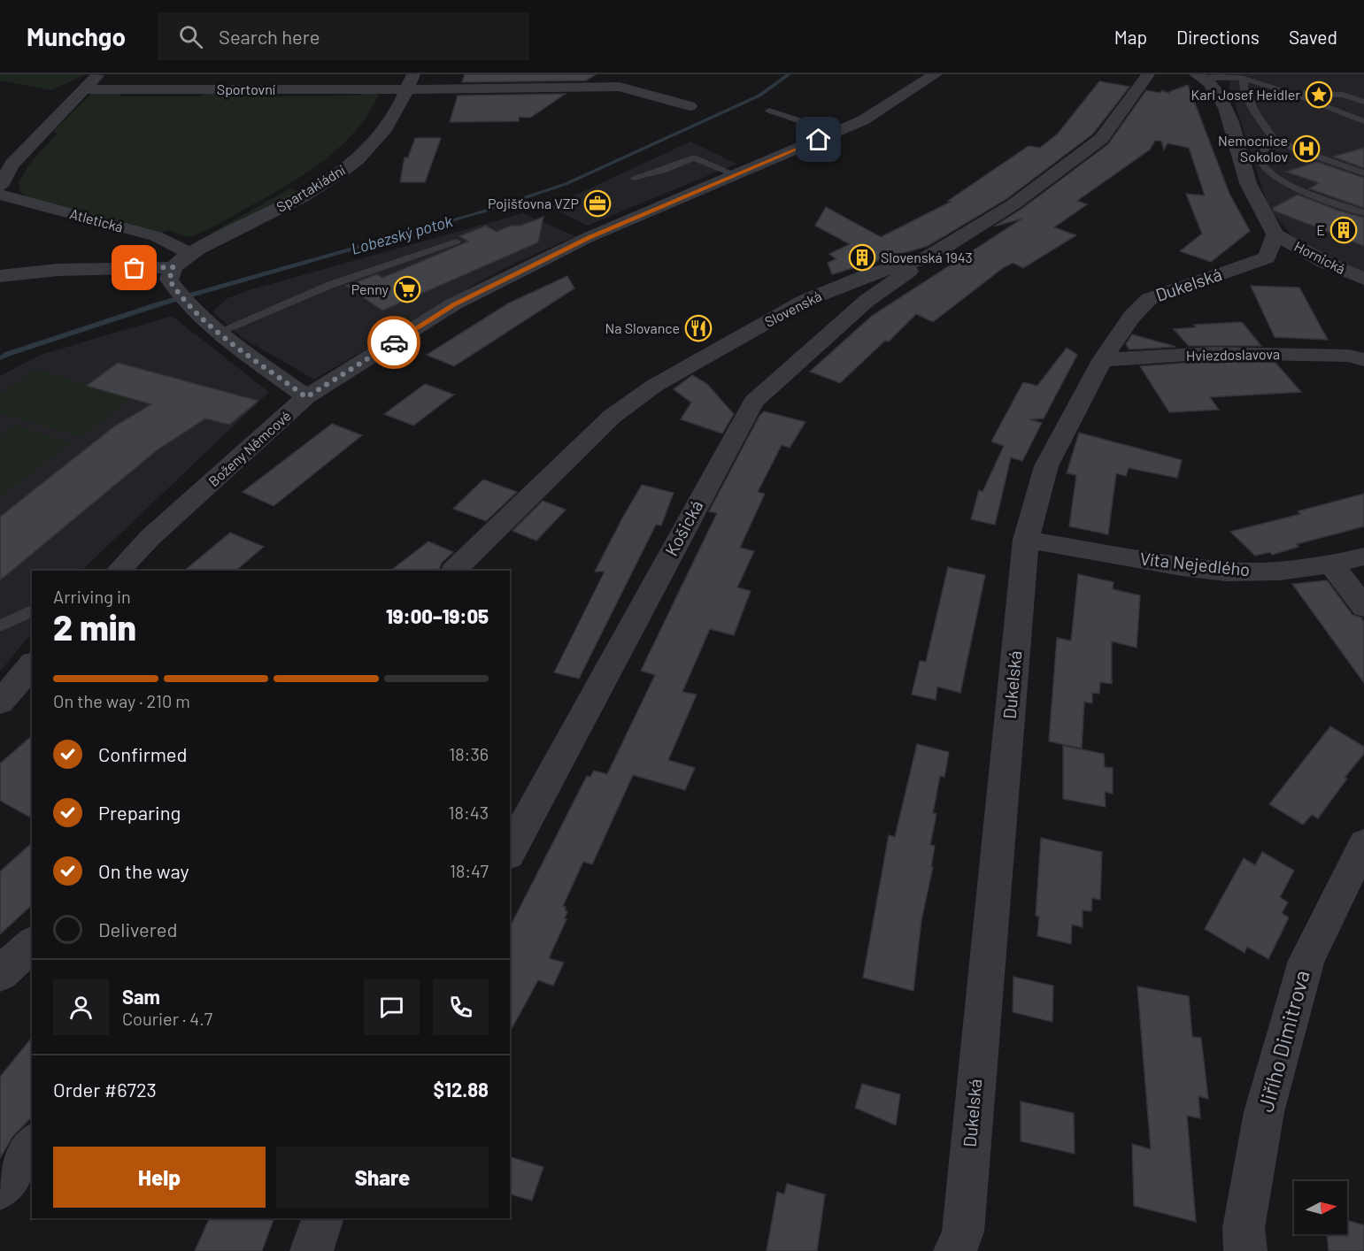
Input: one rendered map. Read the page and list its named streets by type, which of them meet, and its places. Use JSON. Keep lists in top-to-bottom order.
{
  "streets": {
    "street": [
      "Sportovní",
      "Spartakiádní",
      "Atletická",
      "Hornická",
      "Dukelská",
      "Slovenská",
      "Hviezdoslavova",
      "Boženy Němcové",
      "Košická",
      "Víta Nejedlého",
      "Jiřího Dimitrova"
    ]
  },
  "crossings": [
    ["Sportovní", "Spartakiádní"],
    ["Spartakiádní", "Atletická"],
    ["Hornická", "Dukelská"],
    ["Dukelská", "Hviezdoslavova"],
    ["Dukelská", "Víta Nejedlého"],
    ["Slovenská", "Košická"]
  ],
  "water": ["Lobezský potok"],
  "places": {
    "place": ["Karl Josef Heidler"],
    "hospital": ["Nemocnice Sokolov"],
    "office": ["Pojišťovna VZP"],
    "building": ["E", "Slovenská 1943"],
    "supermarket": ["Penny"],
    "restaurant": ["Na Slovance"]
  },
  "north": "right",
  "page": {
    "header": "Munchgo",
    "search": "Search here",
    "nav": ["Map", "Directions", "Saved"],
    "heading": ["2 min", "Arriving in", "19:00–19:05"],
    "panel": [
      "Sam",
      "Courier · 4.7",
      "Order #6723",
      "$12.88"
    ],
    "bar": "On the way · 210 m",
    "list": [
      ["Confirmed", "18:36"],
      ["Preparing", "18:43"],
      ["On the way", "18:47"],
      "Delivered"
    ],
    "buttons": ["Help", "Share"]
  }
}
